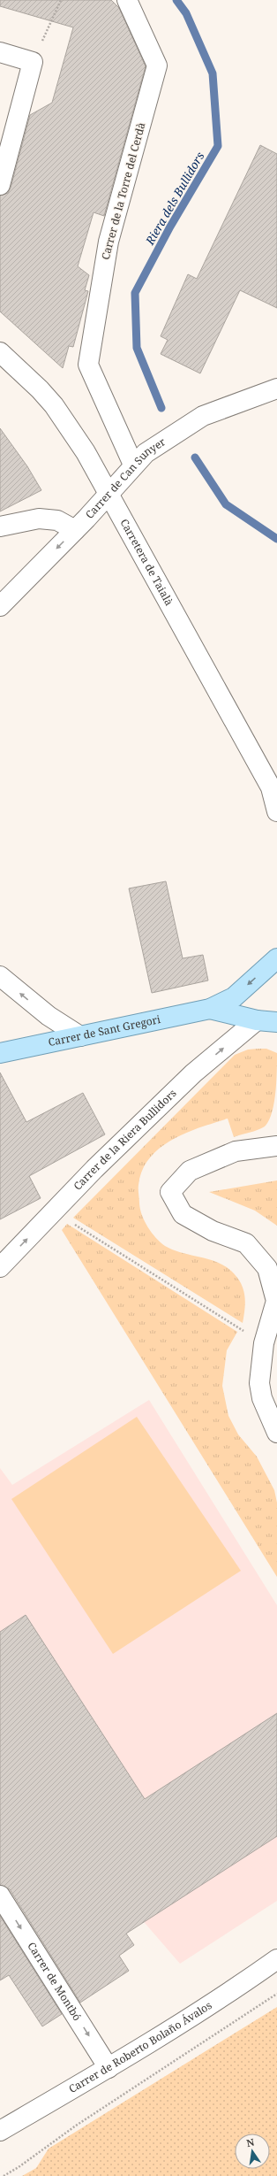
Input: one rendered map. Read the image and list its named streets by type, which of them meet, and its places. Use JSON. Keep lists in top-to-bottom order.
{
  "streets": {
    "main road": ["Carrer de Sant Gregori"],
    "street": [
      "Carrer de la Torre del Cerdà",
      "Carrer de Can Sunyer",
      "Carretera de Taialà",
      "Carrer de la Riera Bullidors",
      "Carrer de Montbó",
      "Carrer de Roberto Bolaño Ávalos"
    ]
  },
  "crossings": [
    ["Carrer de la Torre del Cerdà", "Carrer de Can Sunyer"],
    ["Carrer de Can Sunyer", "Carretera de Taialà"],
    ["Carrer de Sant Gregori", "Carrer de la Riera Bullidors"],
    ["Carrer de Montbó", "Carrer de Roberto Bolaño Ávalos"]
  ],
  "one_way": ["Carrer de la Riera Bullidors", "Carrer de Montbó"],
  "water": ["Riera dels Bullidors"],
  "north": "top"
}
